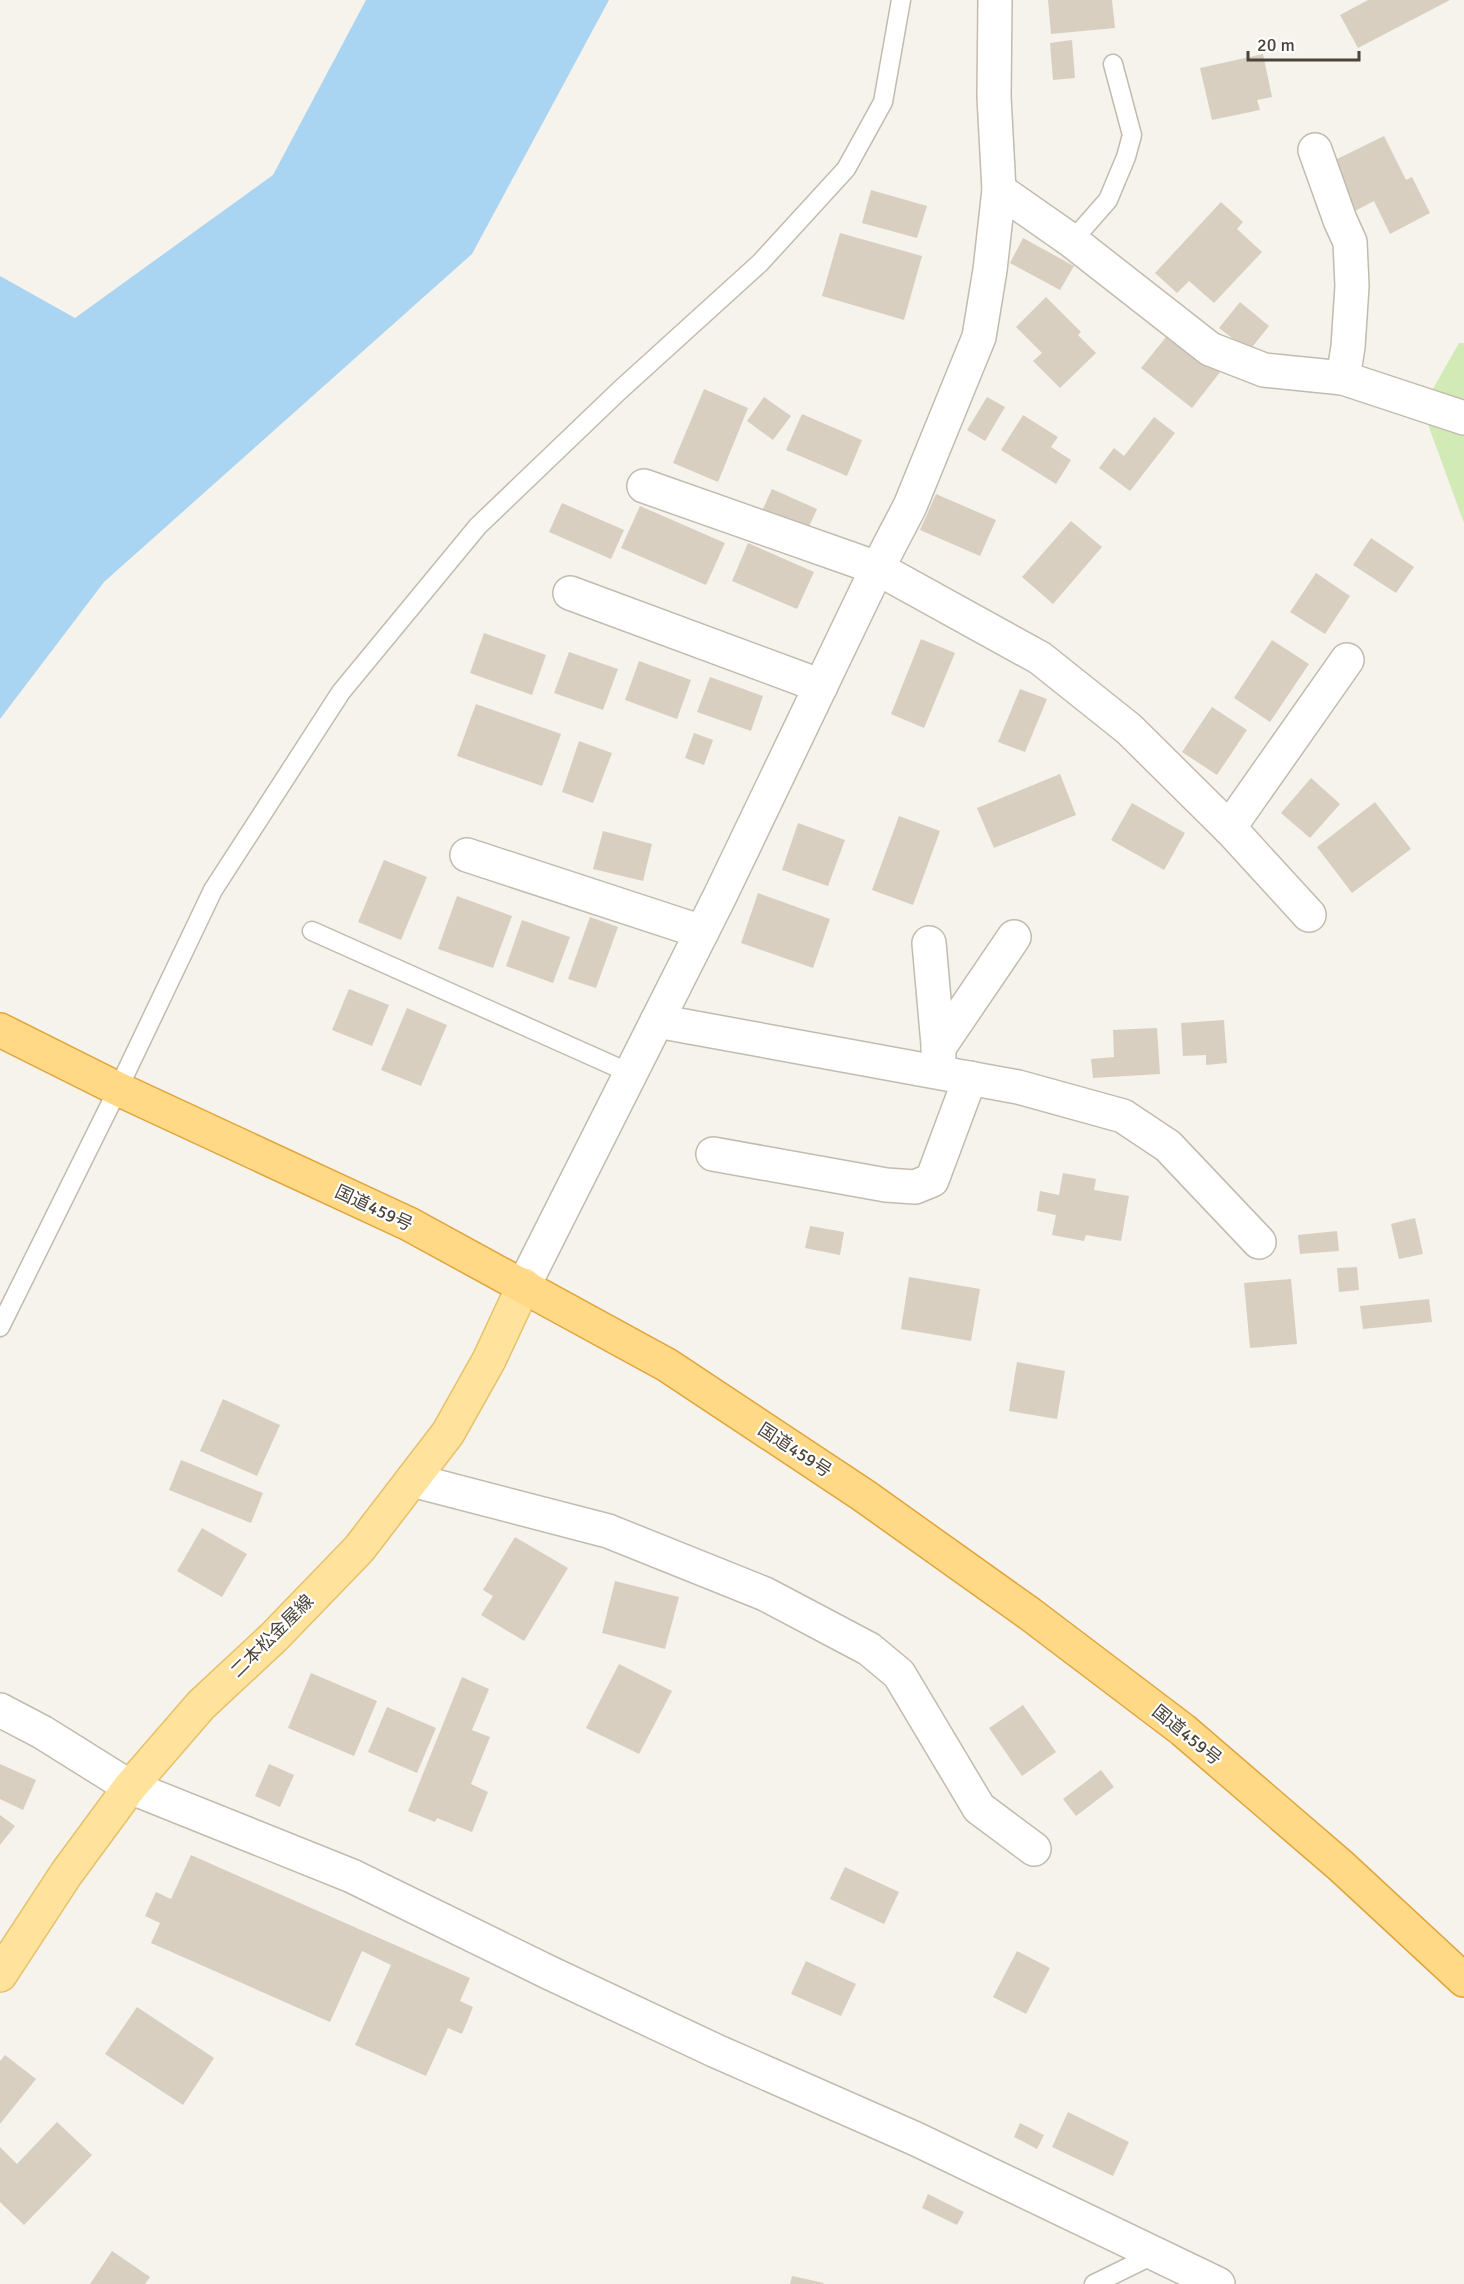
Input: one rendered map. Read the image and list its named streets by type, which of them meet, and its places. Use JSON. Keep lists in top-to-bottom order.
{
  "streets": {
    "highway": ["国道459号"],
    "main road": ["二本松金屋線"]
  },
  "crossings": [
    ["国道459号", "二本松金屋線"]
  ],
  "scale_bar": "20 m"
}
